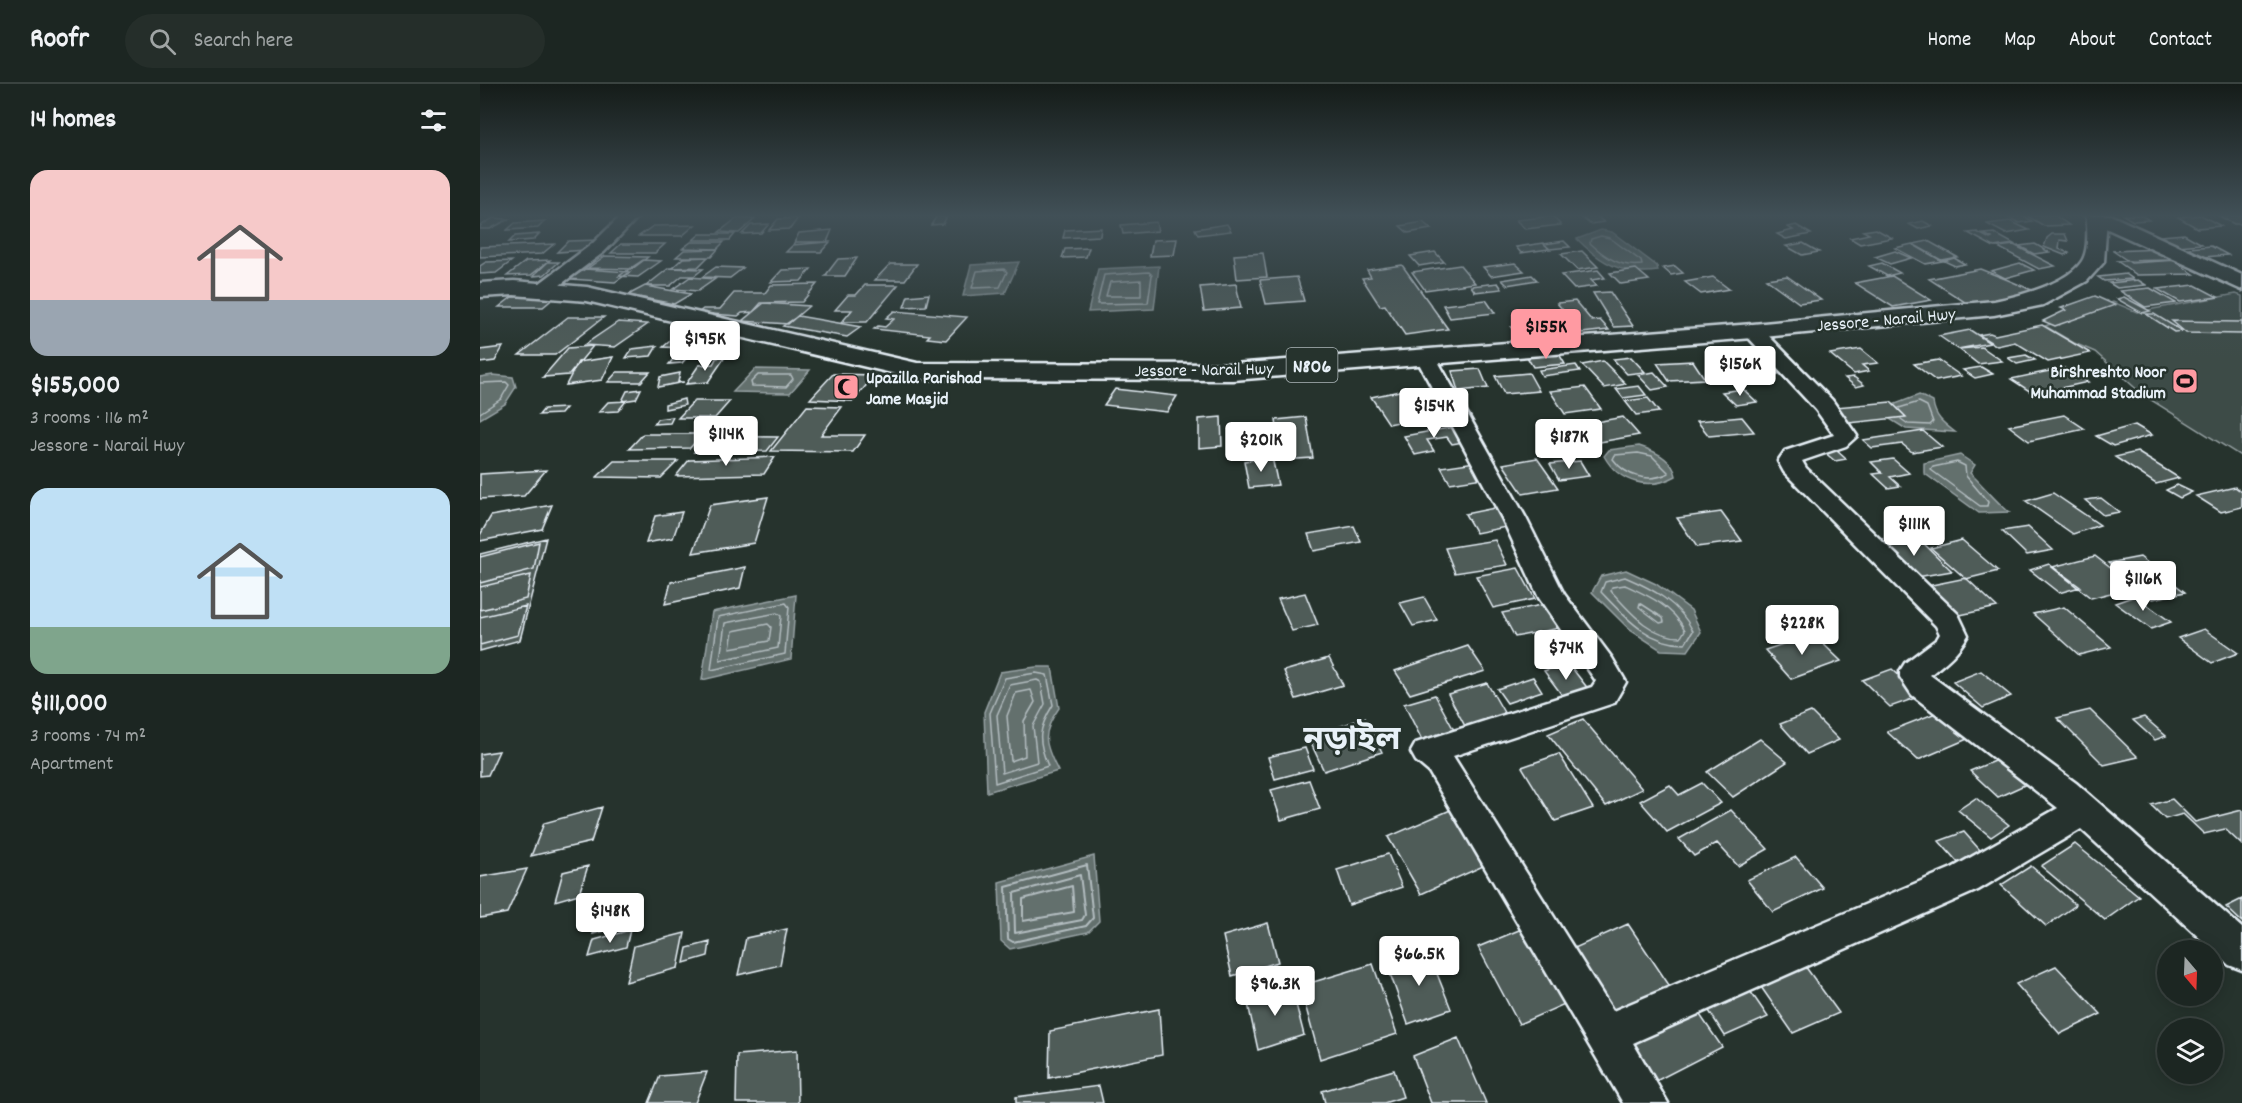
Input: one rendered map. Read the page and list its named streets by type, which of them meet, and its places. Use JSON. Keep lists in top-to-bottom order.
{
  "streets": {
    "main road": ["Jessore - Narail Hwy", "N806"]
  },
  "districts": ["নড়াইল"],
  "places": {
    "sports": ["BirShreshto Noor Muhammad Stadium"],
    "mosque": ["Upazilla Parishad Jame Masjid"]
  },
  "north": "bottom",
  "page": {
    "header": "Roofr",
    "search": "Search here",
    "nav": [
      "Home",
      "Map",
      "About",
      "Contact"
    ],
    "heading": "14 homes",
    "list": [
      {
        "name": "$155,000",
        "note": "3 rooms · 116 m² · Jessore - Narail Hwy"
      },
      {
        "name": "$111,000",
        "note": "3 rooms · 74 m² · Apartment"
      }
    ],
    "price": [
      "$155K",
      "$195K",
      "$156K",
      "$154K",
      "$114K",
      "$187K",
      "$201K",
      "$111K",
      "$116K",
      "$228K",
      "$74K",
      "$148K",
      "$66.5K",
      "$96.3K"
    ]
  }
}
